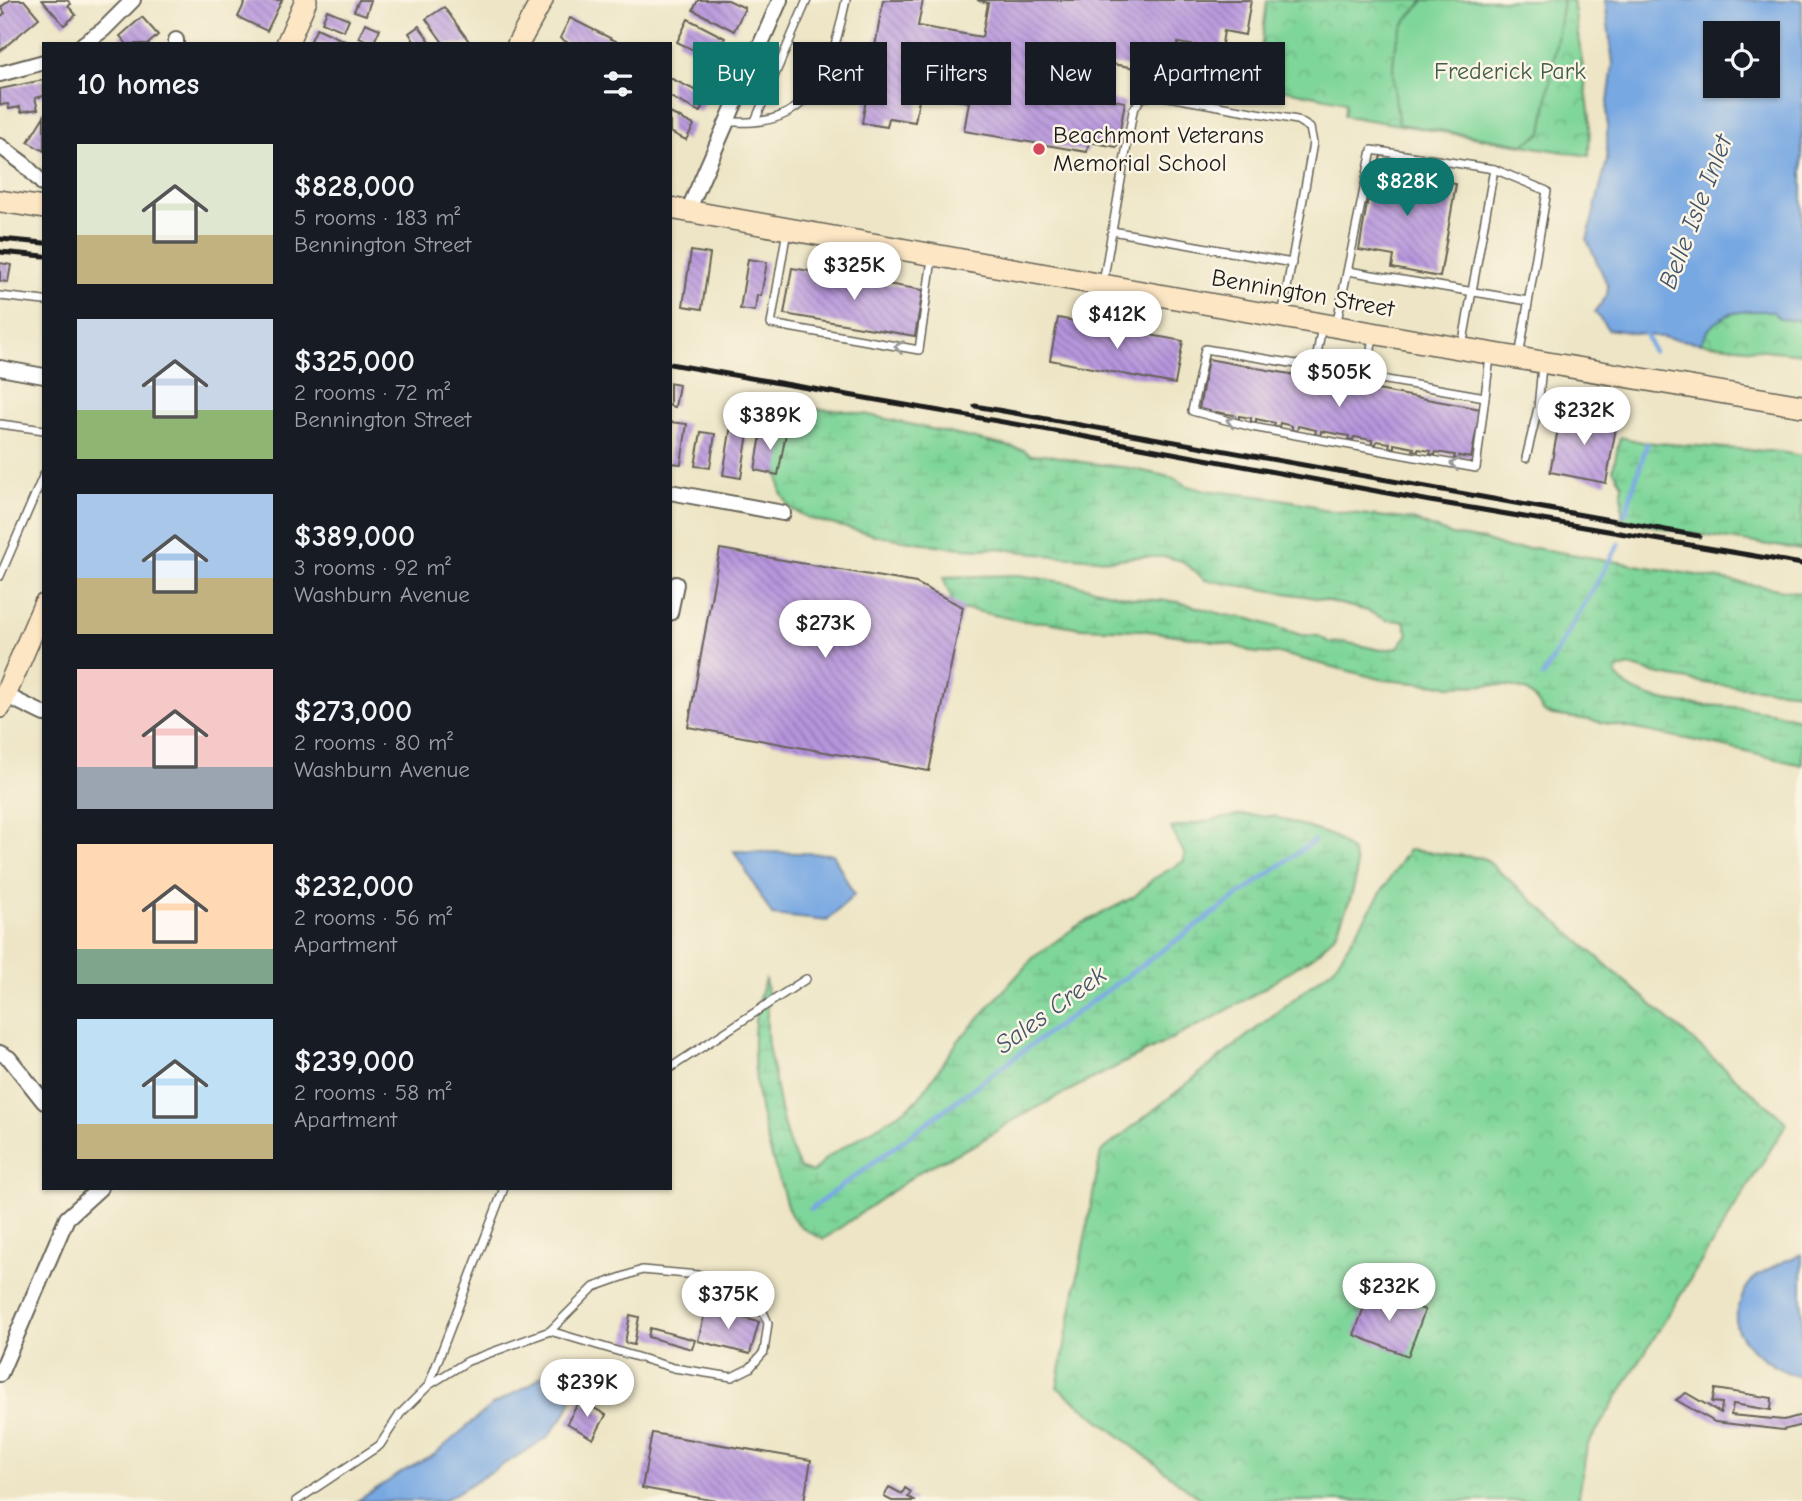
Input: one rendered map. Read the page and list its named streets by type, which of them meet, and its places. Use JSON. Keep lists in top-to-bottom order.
{
  "streets": {
    "main road": ["Bennington Street"]
  },
  "water": ["Belle Isle Inlet", "Sales Creek"],
  "parks": ["Frederick Park"],
  "places": ["Beachmont Veterans Memorial School"],
  "page": {
    "chip": [
      "Buy",
      "Rent",
      "Filters",
      "New",
      "Apartment"
    ],
    "heading": "10 homes",
    "list": [
      {
        "name": "$828,000",
        "note": "5 rooms · 183 m² · Bennington Street"
      },
      {
        "name": "$325,000",
        "note": "2 rooms · 72 m² · Bennington Street"
      },
      {
        "name": "$389,000",
        "note": "3 rooms · 92 m² · Washburn Avenue"
      },
      {
        "name": "$273,000",
        "note": "2 rooms · 80 m² · Washburn Avenue"
      },
      {
        "name": "$232,000",
        "note": "2 rooms · 56 m² · Apartment"
      },
      {
        "name": "$239,000",
        "note": "2 rooms · 58 m² · Apartment"
      }
    ],
    "price": [
      "$828K",
      "$325K",
      "$412K",
      "$505K",
      "$232K",
      "$389K",
      "$273K",
      "$232K",
      "$375K",
      "$239K"
    ]
  }
}
